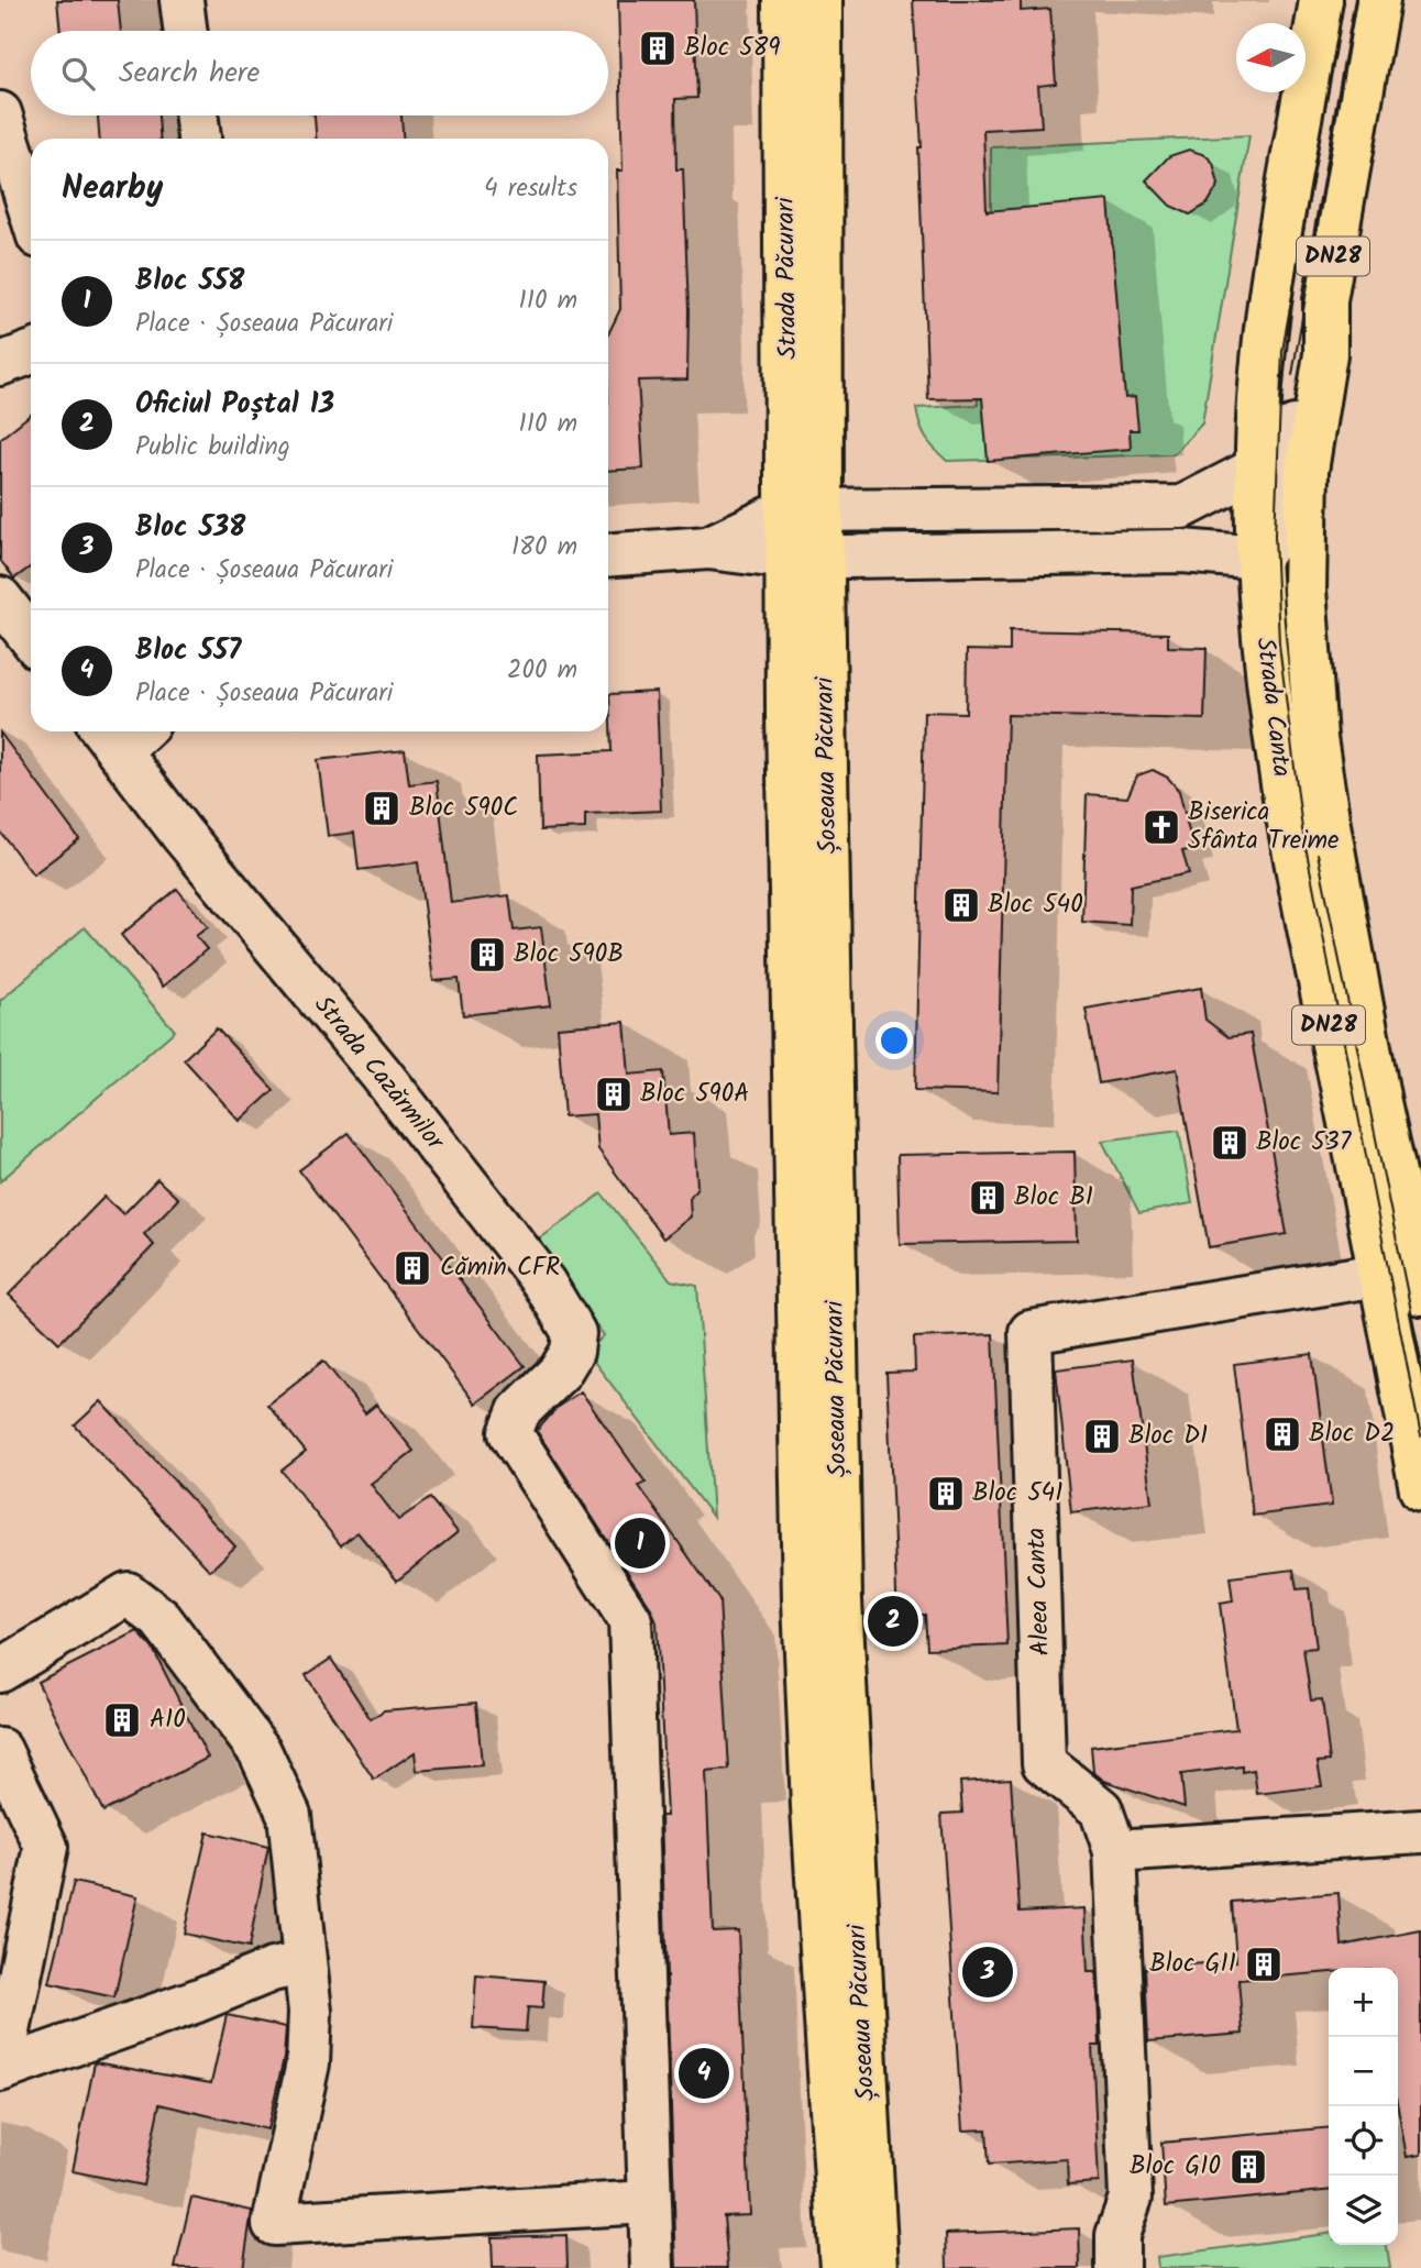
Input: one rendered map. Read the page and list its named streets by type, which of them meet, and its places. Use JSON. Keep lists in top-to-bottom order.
{
  "streets": {
    "main road": [
      "DN28",
      "Strada Păcurari",
      "Strada Canta",
      "Șoseaua Păcurari"
    ],
    "street": ["Strada Cazărmilor", "Aleea Canta"]
  },
  "crossings": [
    ["DN28", "Strada Canta"],
    ["Strada Păcurari", "Șoseaua Păcurari"],
    ["Strada Canta", "Aleea Canta"]
  ],
  "places": {
    "building": [
      "Bloc 589",
      "Bloc 590C",
      "Bloc 540",
      "Bloc 590B",
      "Bloc 590A",
      "Bloc 537",
      "Bloc B1",
      "Cămin CFR",
      "Bloc D2",
      "Bloc D1",
      "Bloc 541",
      "A10",
      "Bloc G11",
      "Bloc G10"
    ],
    "church": ["Biserica Sfânta Treime"]
  },
  "north": "left",
  "page": {
    "search": "Search here",
    "heading": ["Nearby", "4 results"],
    "list": [
      {
        "mark": "1",
        "name": "Bloc 558",
        "note": "Place · Șoseaua Păcurari",
        "value": "110 m"
      },
      {
        "mark": "2",
        "name": "Oficiul Poștal 13",
        "note": "Public building",
        "value": "110 m"
      },
      {
        "mark": "3",
        "name": "Bloc 538",
        "note": "Place · Șoseaua Păcurari",
        "value": "180 m"
      },
      {
        "mark": "4",
        "name": "Bloc 557",
        "note": "Place · Șoseaua Păcurari",
        "value": "200 m"
      }
    ],
    "pins": [
      "1",
      "2",
      "3",
      "4"
    ],
    "map_buttons": ["+", "−"]
  }
}
